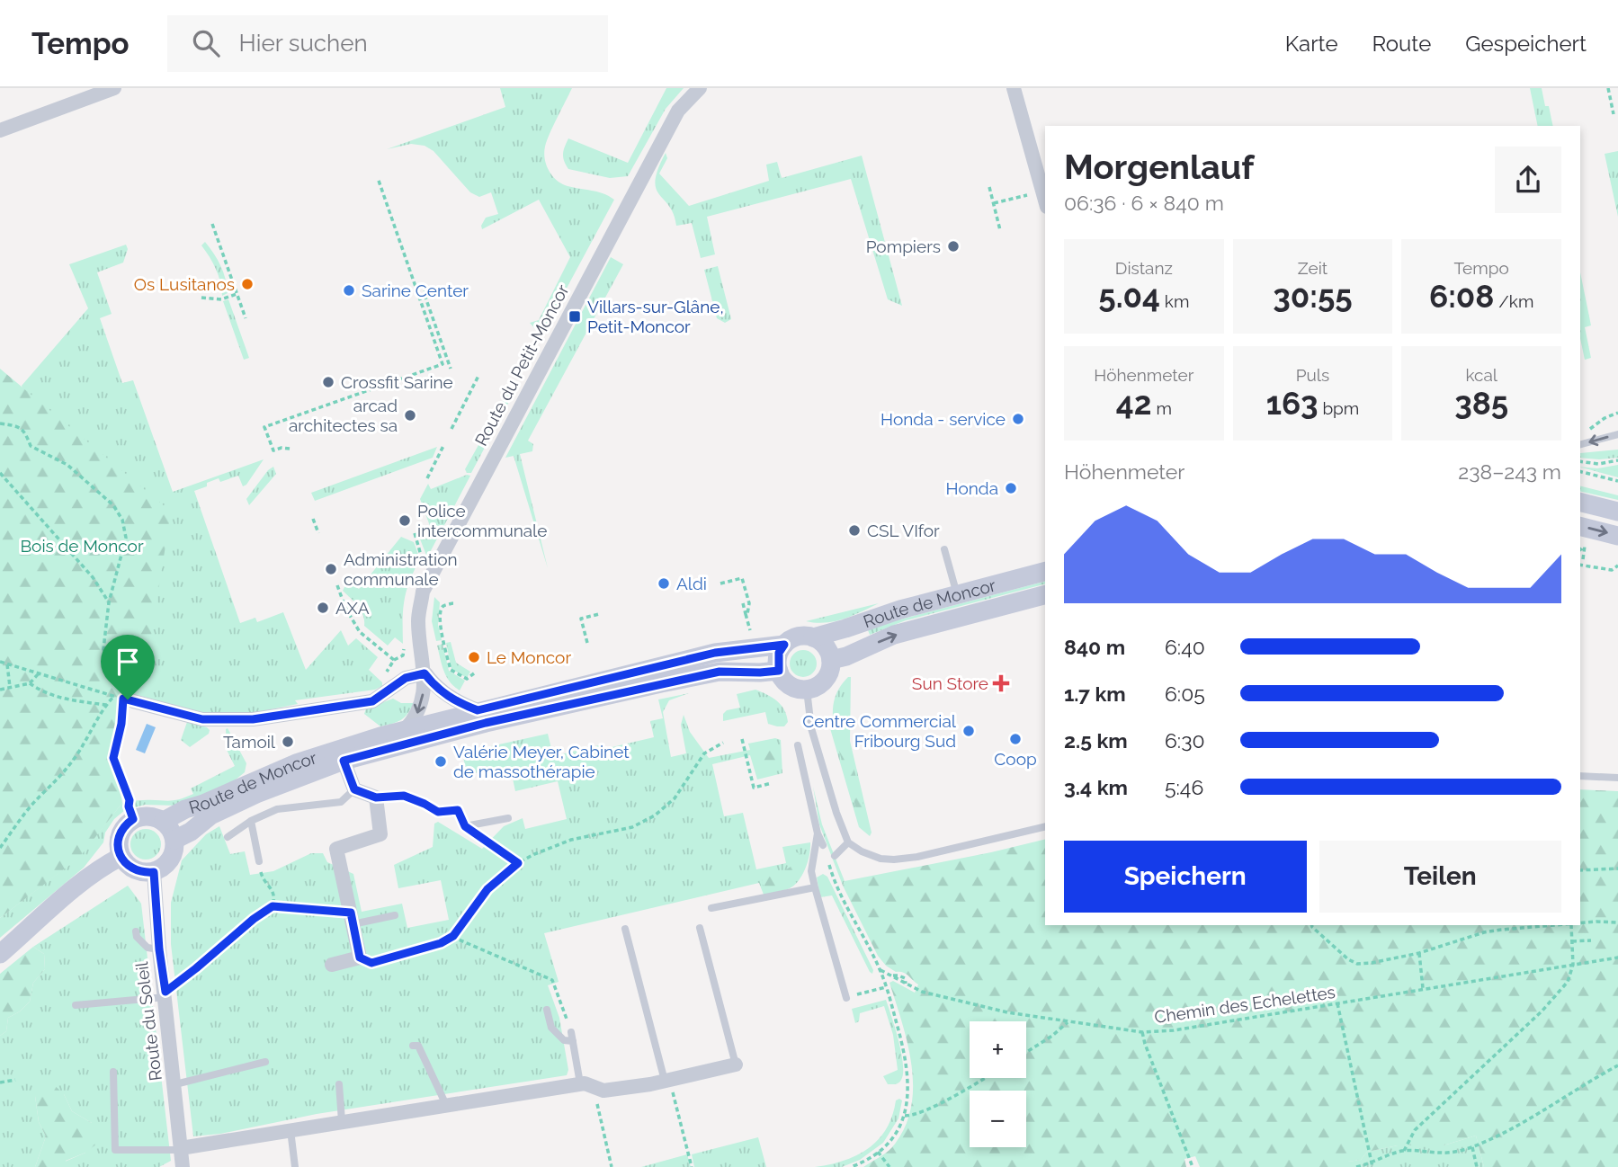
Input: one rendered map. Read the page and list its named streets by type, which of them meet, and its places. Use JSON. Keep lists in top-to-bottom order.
{
  "streets": {
    "main road": ["Route de Moncor"],
    "street": ["Route du Petit-Moncor", "Route du Soleil"],
    "path": ["Chemin des Echelettes"]
  },
  "crossings": [
    ["Route du Petit-Moncor", "Route de Moncor"],
    ["Route de Moncor", "Route du Soleil"]
  ],
  "parks": ["Bois de Moncor"],
  "places": {
    "other": [
      "Pompiers",
      "Os Lusitanos",
      "Sarine Center",
      "Crossfit Sarine",
      "arcad architectes sa",
      "Honda - service",
      "Honda",
      "Police intercommunale",
      "CSL VIfor",
      "Administration communale",
      "Aldi",
      "AXA",
      "Le Moncor",
      "Centre Commercial Fribourg Sud",
      "Coop",
      "Tamoil",
      "Valérie Meyer, Cabinet de massothérapie"
    ],
    "transit": ["Villars-sur-Glâne, Petit-Moncor"],
    "health": ["Sun Store"]
  },
  "page": {
    "header": "Tempo",
    "search": "Hier suchen",
    "nav": ["Karte", "Route", "Gespeichert"],
    "heading": ["Morgenlauf", "06:36 · 6 × 840 m"],
    "stats": [
      ["Distanz", "5.04 km"],
      ["Zeit", "30:55"],
      ["Tempo", "6:08 /km"],
      ["Höhenmeter", "42 m"],
      ["Puls", "163 bpm"],
      ["kcal", "385"]
    ],
    "chart": ["Höhenmeter", "238–243 m"],
    "list": [
      {
        "name": "840 m",
        "note": "6:40"
      },
      {
        "name": "1.7 km",
        "note": "6:05"
      },
      {
        "name": "2.5 km",
        "note": "6:30"
      },
      {
        "name": "3.4 km",
        "note": "5:46"
      }
    ],
    "buttons": ["Speichern", "Teilen"],
    "map_buttons": ["+", "−"]
  }
}
